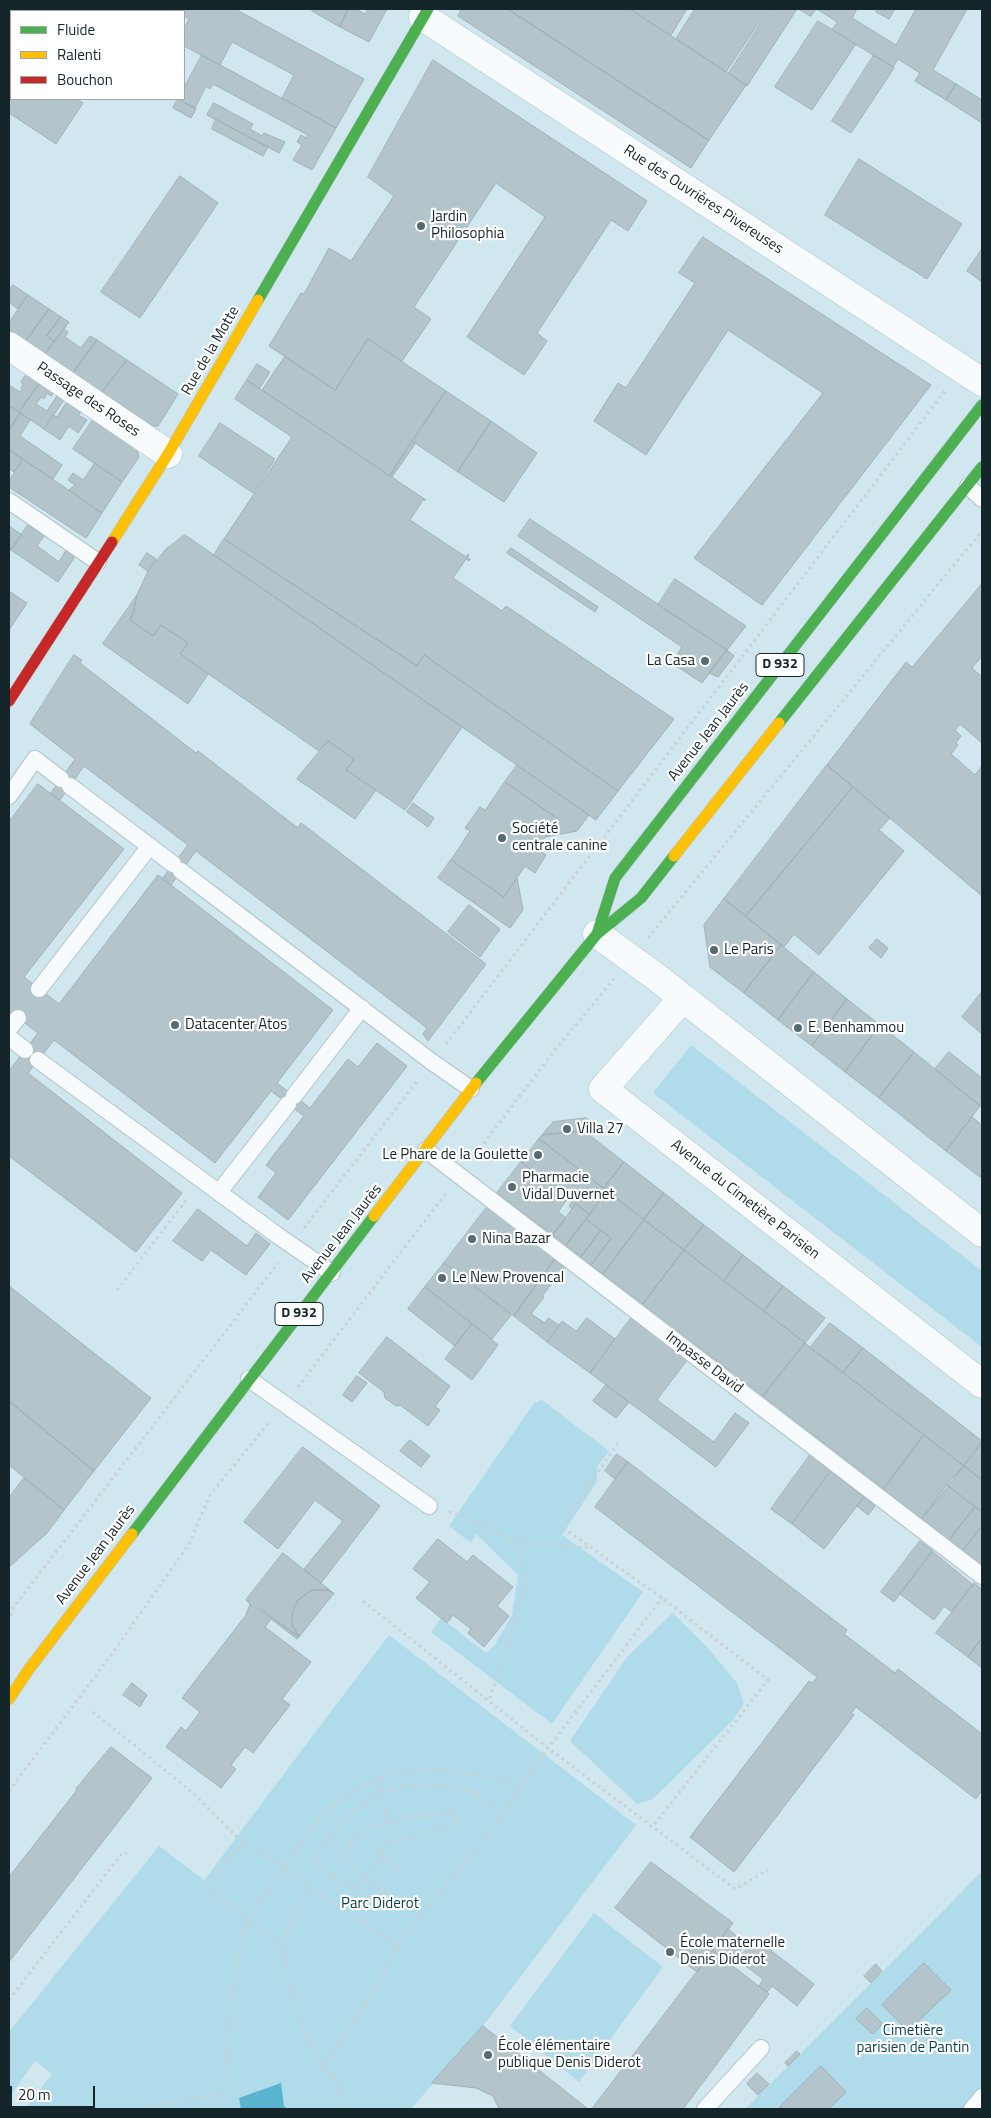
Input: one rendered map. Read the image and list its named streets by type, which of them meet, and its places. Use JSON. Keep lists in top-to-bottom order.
{
  "streets": {
    "main road": ["Rue de la Motte", "D 932", "Avenue Jean Jaurès"],
    "street": ["Rue des Ouvrières Pivereuses", "Passage des Roses", "Avenue du Cimetière Parisien"],
    "lane": ["Impasse David"]
  },
  "crossings": [
    ["Rue des Ouvrières Pivereuses", "Rue de la Motte"],
    ["Rue de la Motte", "Passage des Roses"],
    ["Avenue Jean Jaurès", "Impasse David"]
  ],
  "parks": ["Parc Diderot", "Cimetière parisien de Pantin"],
  "places": [
    "Jardin Philosophia",
    "La Casa",
    "Société centrale canine",
    "Le Paris",
    "Datacenter Atos",
    "E. Benhammou",
    "Villa 27",
    "Le Phare de la Goulette",
    "Pharmacie Vidal Duvernet",
    "Nina Bazar",
    "Le New Provencal",
    "École maternelle Denis Diderot",
    "École élémentaire publique Denis Diderot"
  ],
  "legend": ["Fluide", "Ralenti", "Bouchon"],
  "scale_bar": "20 m"
}
